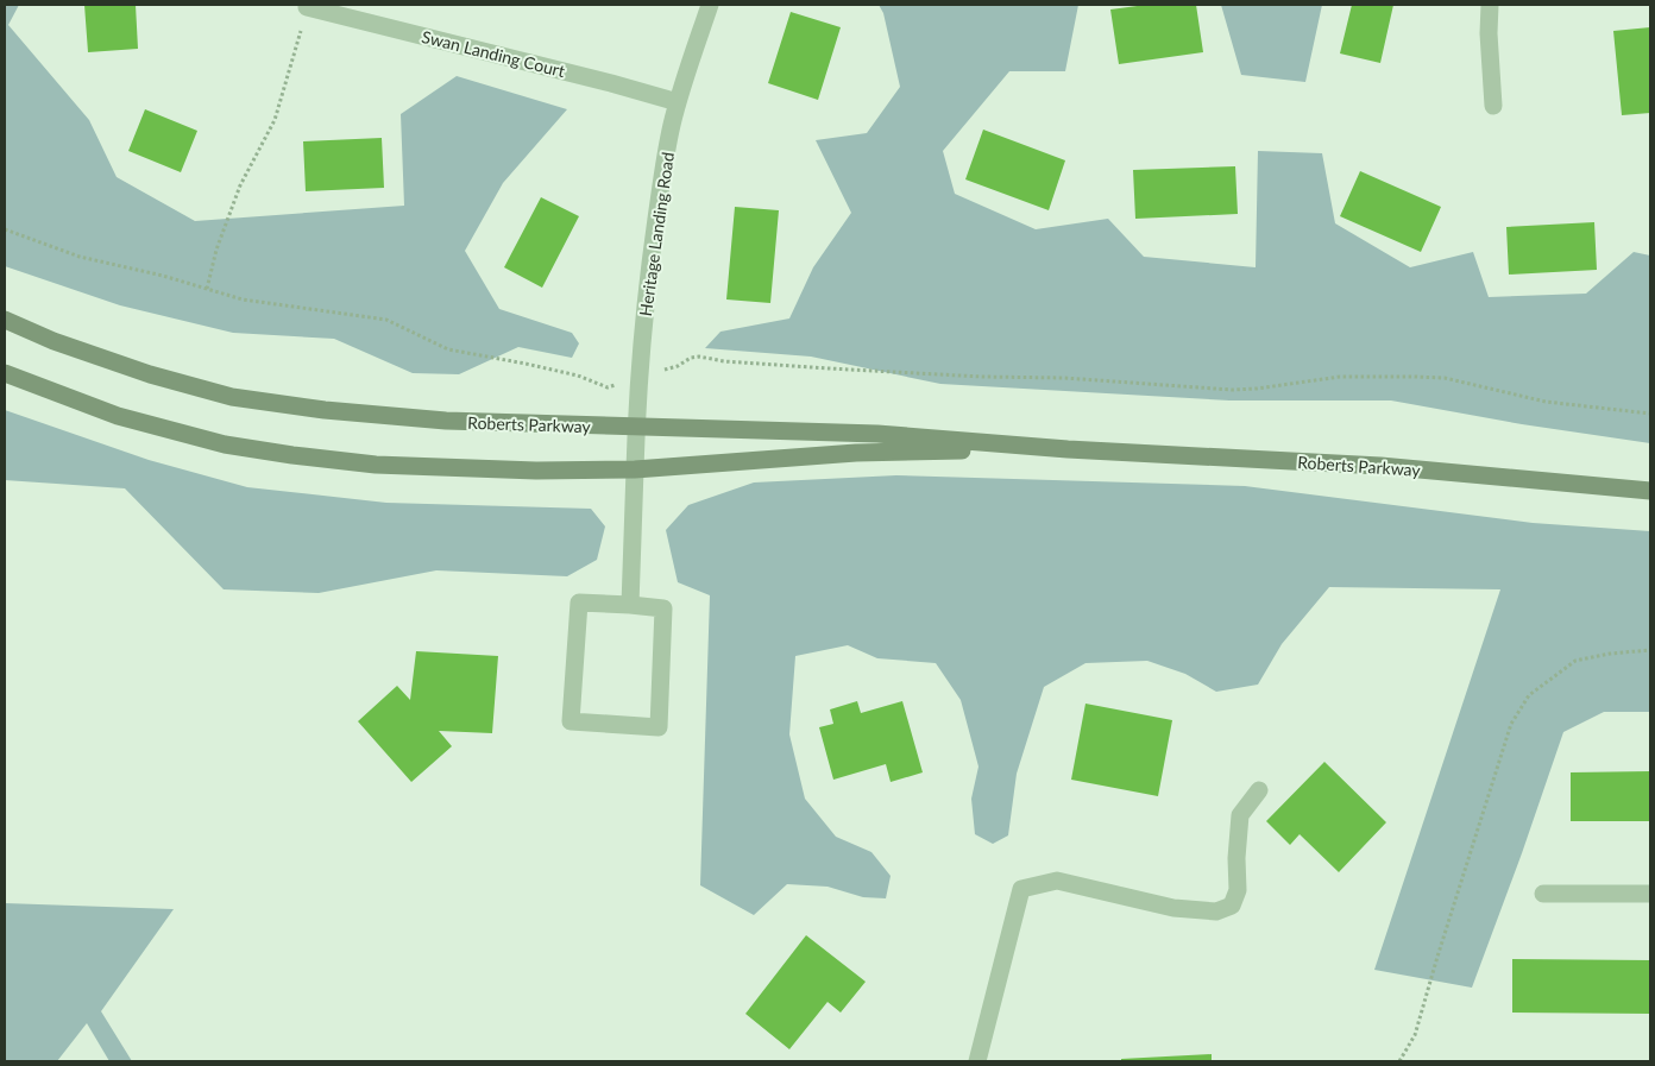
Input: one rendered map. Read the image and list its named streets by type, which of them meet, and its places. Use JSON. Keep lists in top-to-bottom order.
{
  "streets": {
    "main road": ["Roberts Parkway"],
    "street": ["Swan Landing Court", "Heritage Landing Road"]
  },
  "crossings": [
    ["Swan Landing Court", "Heritage Landing Road"],
    ["Heritage Landing Road", "Roberts Parkway"]
  ]
}
